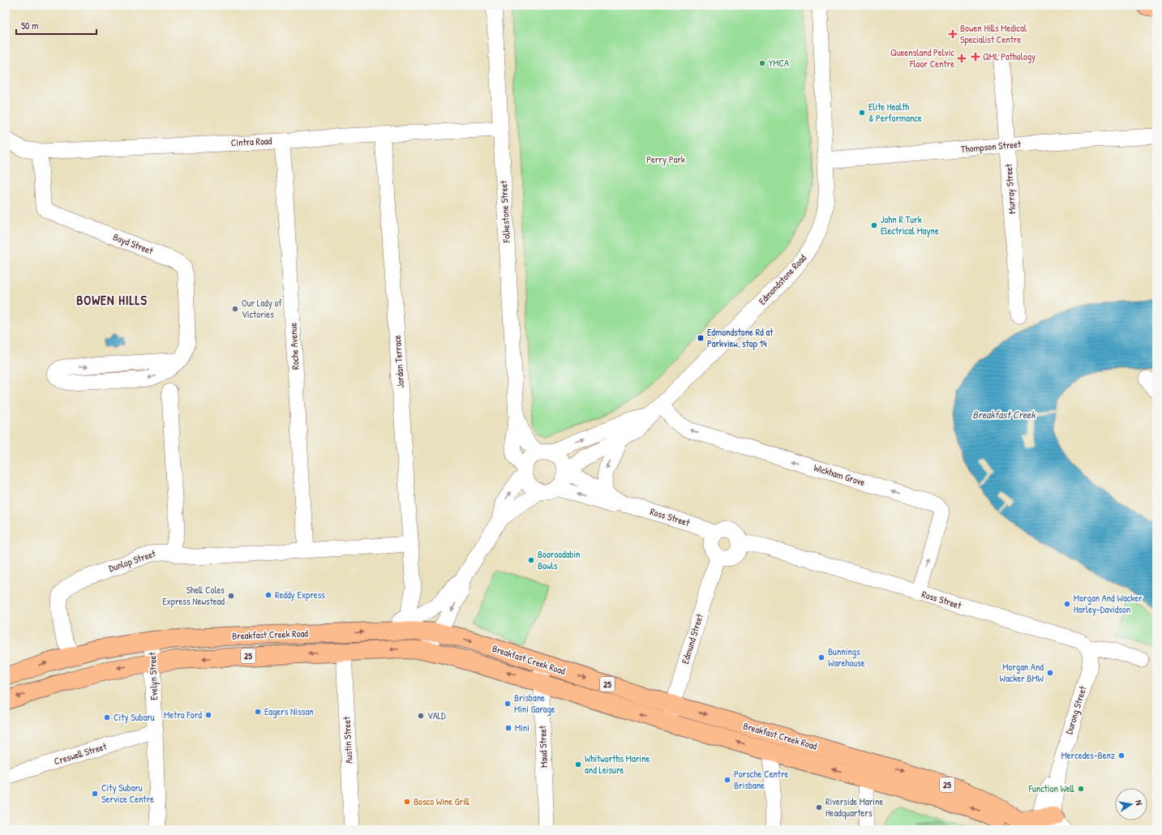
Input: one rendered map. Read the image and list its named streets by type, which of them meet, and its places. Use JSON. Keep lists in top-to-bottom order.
{
  "streets": {
    "main road": ["Breakfast Creek Road", "25"],
    "street": [
      "Cintra Road",
      "Thompson Street",
      "Murray Street",
      "Folkestone Street",
      "Boyd Street",
      "Edmondstone Road",
      "Roche Avenue",
      "Jordan Terrace",
      "Wickham Grove",
      "Ross Street",
      "Dunlop Street",
      "Edmund Street",
      "Evelyn Street",
      "Durong Street",
      "Austin Street",
      "Maud Street",
      "Creswell Street"
    ]
  },
  "crossings": [
    ["Cintra Road", "Folkestone Street"],
    ["Cintra Road", "Boyd Street"],
    ["Cintra Road", "Roche Avenue"],
    ["Cintra Road", "Jordan Terrace"],
    ["Thompson Street", "Murray Street"],
    ["Thompson Street", "Edmondstone Road"],
    ["Folkestone Street", "Edmondstone Road"],
    ["Folkestone Street", "Ross Street"],
    ["Edmondstone Road", "Wickham Grove"],
    ["Edmondstone Road", "Ross Street"],
    ["Wickham Grove", "Ross Street"],
    ["Ross Street", "Edmund Street"],
    ["Ross Street", "Durong Street"],
    ["Dunlop Street", "Breakfast Creek Road"],
    ["Breakfast Creek Road", "Edmund Street"],
    ["Breakfast Creek Road", "Evelyn Street"],
    ["Breakfast Creek Road", "Durong Street"],
    ["Breakfast Creek Road", "Austin Street"],
    ["Breakfast Creek Road", "Maud Street"],
    ["Evelyn Street", "Creswell Street"]
  ],
  "one_way": ["Wickham Grove"],
  "districts": ["BOWEN HILLS"],
  "water": ["Breakfast Creek"],
  "parks": ["Perry Park"],
  "places": {
    "health": ["Bowen Hills Medical Specialist Centre", "QML Pathology", "Queensland Pelvic Floor Centre"],
    "other": [
      "YMCA",
      "Elite Health & Performance",
      "John R Turk Electrical Mayne",
      "Our Lady of Victories",
      "Booroodabin Bowls",
      "Reddy Express",
      "Shell Coles Express Newstead",
      "Morgan And Wacker Harley-Davidson",
      "Bunnings Warehouse",
      "Morgan And Wacker BMW",
      "Brisbane Mini Garage",
      "Eagers Nissan",
      "Metro Ford",
      "VALD",
      "City Subaru",
      "Mini",
      "Mercedes-Benz",
      "Whitworths Marine and Leisure",
      "Porsche Centre Brisbane",
      "Function Well",
      "City Subaru Service Centre",
      "Bosco Wine Grill",
      "Riverside Marine Headquarters"
    ],
    "transit": ["Edmondstone Rd at Parkview, stop 14"]
  },
  "scale_bar": "50 m",
  "north": "right"
}
